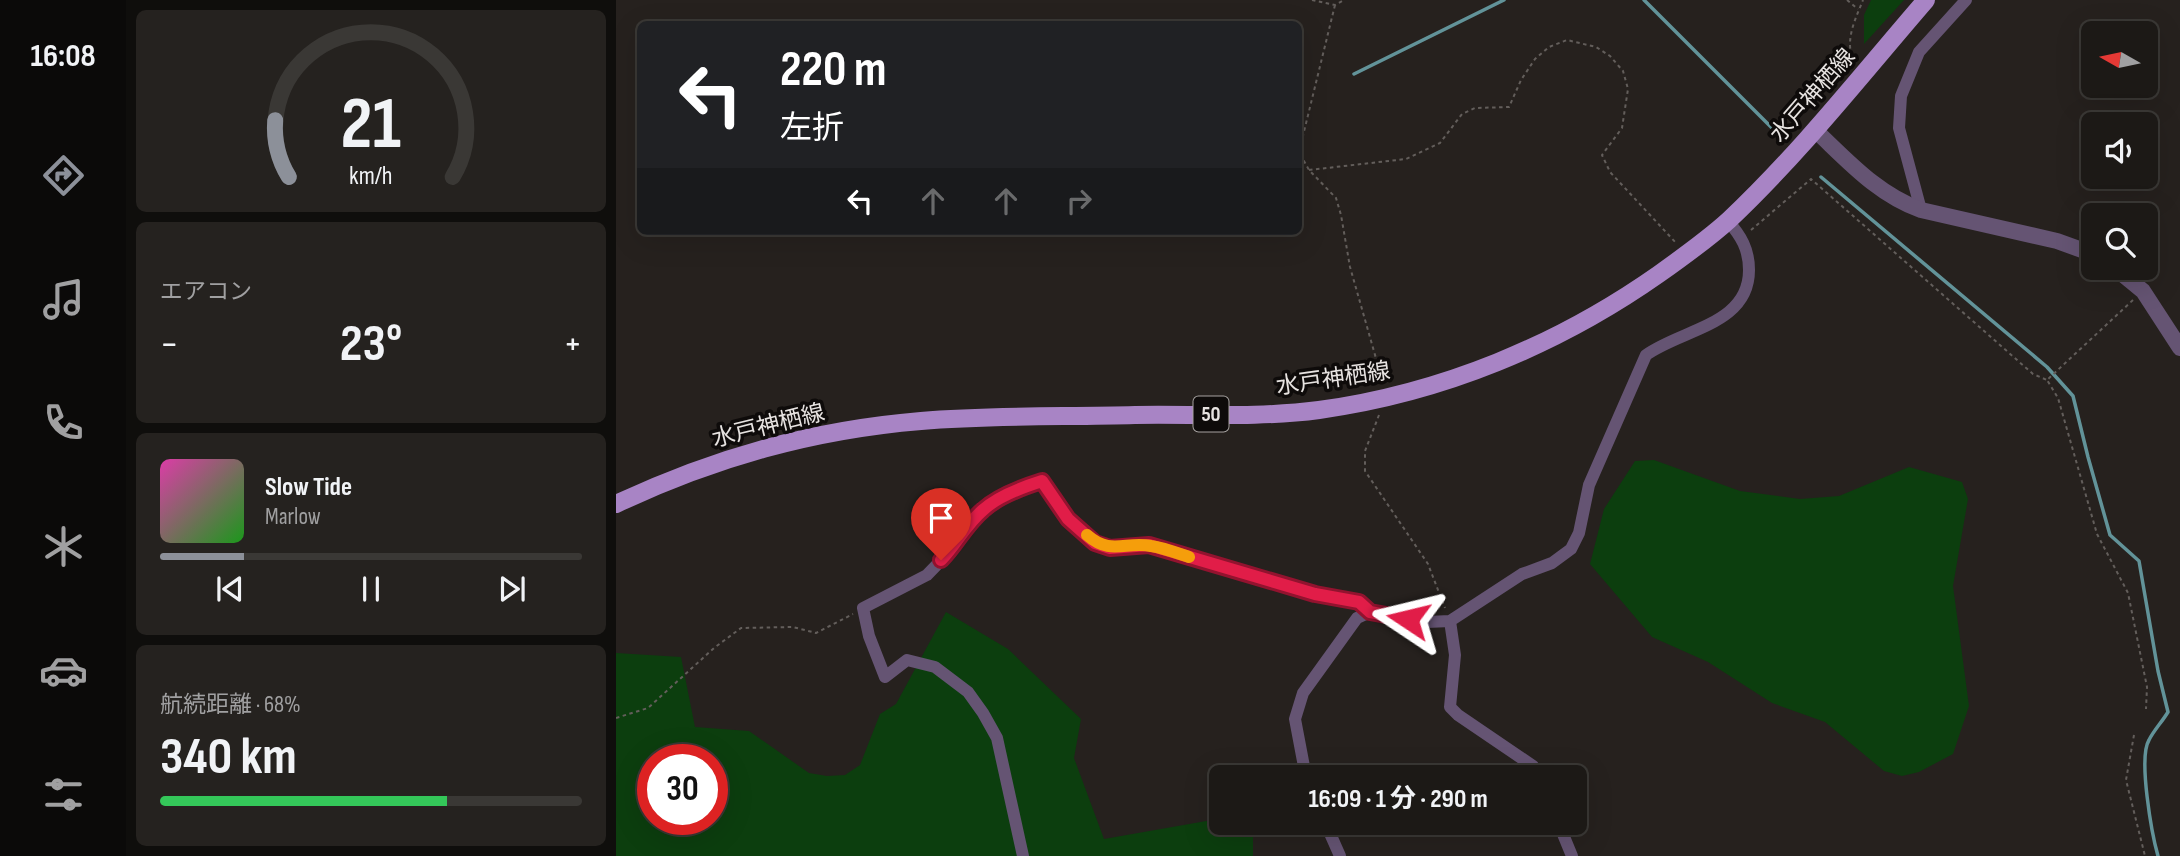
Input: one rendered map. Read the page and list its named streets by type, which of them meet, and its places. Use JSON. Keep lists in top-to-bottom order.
{
  "streets": {
    "main road": ["水戸神栖線", "50"]
  },
  "north": "left",
  "page": {
    "tabs": "16:08",
    "turn": ["220 m", "左折"],
    "tile": [
      "エアコン",
      ["航続距離 · 68%", "340 km"]
    ],
    "heat": ["−", "23°", "+"],
    "song": ["Slow Tide", "Marlow"],
    "limit": "30",
    "trip": "16:09 · 1 分 · 290 m",
    "gauge": ["21", "km/h"]
  }
}
